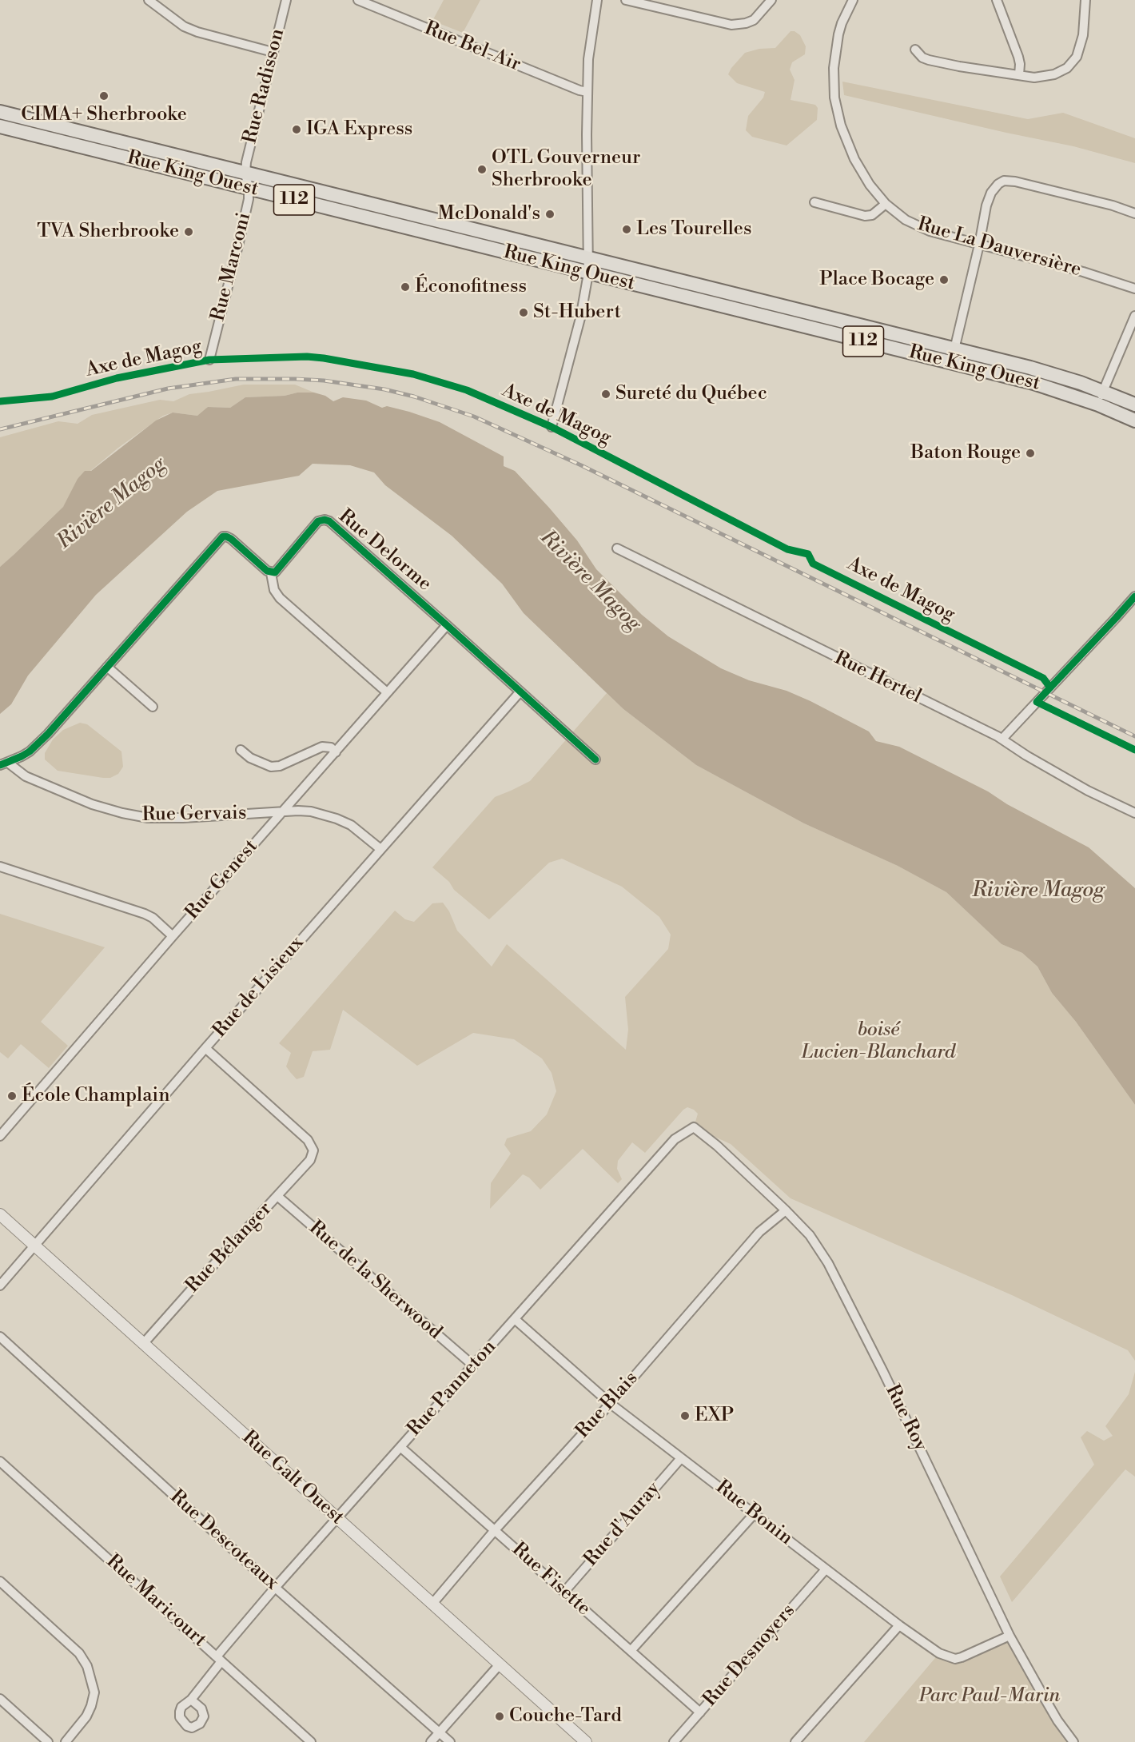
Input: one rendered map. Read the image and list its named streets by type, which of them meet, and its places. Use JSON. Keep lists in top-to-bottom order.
{
  "streets": {
    "main road": ["Rue King Ouest", "112"],
    "street": [
      "Rue Bel-Air",
      "Rue Radisson",
      "Rue La Dauversière",
      "Rue Marconi",
      "Rue Delorme",
      "Rue Hertel",
      "Rue Gervais",
      "Rue Genest",
      "Rue de Lisieux",
      "Rue Bélanger",
      "Rue de la Sherwood",
      "Rue Panneton",
      "Rue Blais",
      "Rue Roy",
      "Rue Galt Ouest",
      "Rue Bonin",
      "Rue d'Auray",
      "Rue Descoteaux",
      "Rue Fisette",
      "Rue Maricourt",
      "Rue Desnoyers"
    ],
    "cycle path": ["Axe de Magog"]
  },
  "crossings": [
    ["Rue Radisson", "Rue King Ouest"],
    ["Rue Radisson", "Rue Marconi"],
    ["Rue King Ouest", "Rue Marconi"],
    ["Rue Delorme", "Rue Genest"],
    ["Rue Delorme", "Rue de Lisieux"],
    ["Rue Gervais", "Rue Genest"],
    ["Rue Gervais", "Rue de Lisieux"],
    ["Rue de Lisieux", "Rue Bélanger"],
    ["Rue de Lisieux", "Rue Galt Ouest"],
    ["Rue Bélanger", "Rue de la Sherwood"],
    ["Rue Bélanger", "Rue Galt Ouest"],
    ["Rue de la Sherwood", "Rue Panneton"],
    ["Rue Panneton", "Rue Roy"],
    ["Rue Panneton", "Rue Galt Ouest"],
    ["Rue Panneton", "Rue Bonin"],
    ["Rue Panneton", "Rue Descoteaux"],
    ["Rue Panneton", "Rue Fisette"],
    ["Rue Panneton", "Rue Maricourt"],
    ["Rue Blais", "Rue Roy"],
    ["Rue Blais", "Rue Galt Ouest"],
    ["Rue Blais", "Rue Bonin"],
    ["Rue Blais", "Rue Fisette"],
    ["Rue Roy", "Rue Bonin"],
    ["Rue Bonin", "Rue d'Auray"],
    ["Rue Bonin", "Rue Desnoyers"],
    ["Rue d'Auray", "Rue Fisette"],
    ["Rue Fisette", "Rue Desnoyers"]
  ],
  "water": ["Rivière Magog"],
  "parks": ["boisé Lucien-Blanchard", "Parc Paul-Marin"],
  "places": [
    "CIMA+ Sherbrooke",
    "IGA Express",
    "OTL Gouverneur Sherbrooke",
    "McDonald's",
    "Les Tourelles",
    "TVA Sherbrooke",
    "Place Bocage",
    "Éconofitness",
    "St-Hubert",
    "Sureté du Québec",
    "Baton Rouge",
    "École Champlain",
    "EXP",
    "Couche-Tard"
  ]
}
